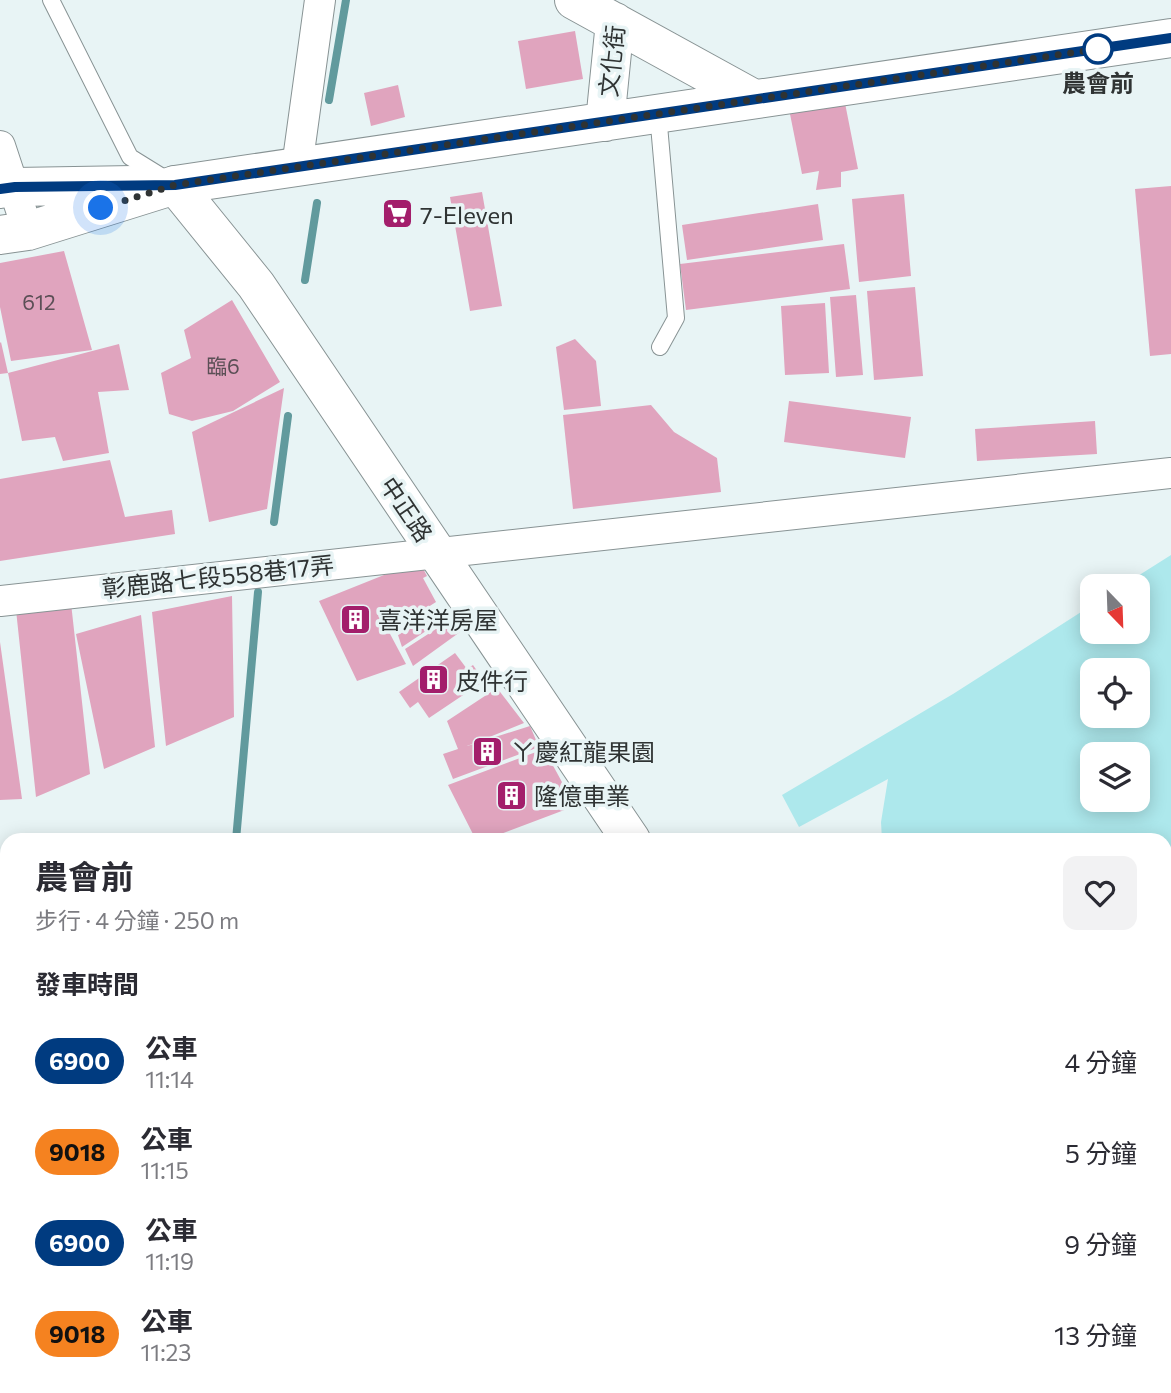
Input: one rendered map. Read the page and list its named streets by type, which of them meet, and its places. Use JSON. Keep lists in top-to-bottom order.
{
  "streets": {
    "street": ["文化街", "中正路", "彰鹿路七段558巷17弄"]
  },
  "crossings": [
    ["中正路", "彰鹿路七段558巷17弄"]
  ],
  "places": {
    "other": ["農會前"],
    "supermarket": ["7-Eleven"],
    "building": [
      "喜洋洋房屋",
      "皮件行",
      "ㄚ慶紅龍果園",
      "隆億車業"
    ]
  },
  "lines": ["bus line 6900"],
  "house_numbers": ["612", "臨6"],
  "north": "bottom right",
  "page": {
    "heading": [
      ["農會前", "步行 · 4 分鐘 · 250 m"],
      "發車時間"
    ],
    "list": [
      {
        "mark": "6900",
        "name": "公車",
        "note": "11:14",
        "value": "4 分鐘"
      },
      {
        "mark": "9018",
        "name": "公車",
        "note": "11:15",
        "value": "5 分鐘"
      },
      {
        "mark": "6900",
        "name": "公車",
        "note": "11:19",
        "value": "9 分鐘"
      },
      {
        "mark": "9018",
        "name": "公車",
        "note": "11:23",
        "value": "13 分鐘"
      }
    ]
  }
}
